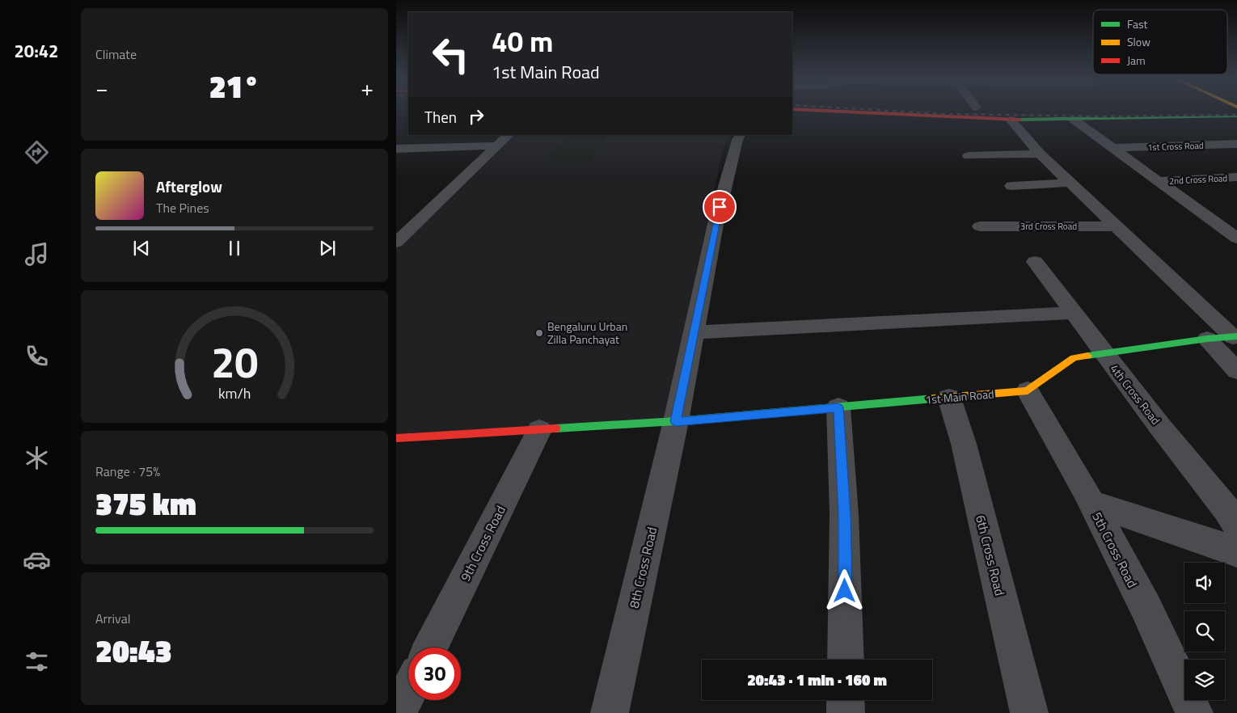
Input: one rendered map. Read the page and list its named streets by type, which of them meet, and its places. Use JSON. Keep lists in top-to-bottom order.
{
  "streets": {
    "main road": ["1st Main Road"],
    "street": [
      "1st Cross Road",
      "2nd Cross Road",
      "3rd Cross Road",
      "4th Cross Road",
      "9th Cross Road",
      "5th Cross Road",
      "6th Cross Road",
      "8th Cross Road"
    ]
  },
  "crossings": [
    ["3rd Cross Road", "1st Main Road"],
    ["4th Cross Road", "1st Main Road"],
    ["1st Main Road", "9th Cross Road"],
    ["1st Main Road", "5th Cross Road"],
    ["1st Main Road", "6th Cross Road"],
    ["1st Main Road", "8th Cross Road"]
  ],
  "places": ["Bengaluru Urban Zilla Panchayat"],
  "legend": ["Fast", "Slow", "Jam"],
  "page": {
    "tabs": "20:42",
    "tile": [
      "Climate",
      ["Range · 75%", "375 km"],
      ["Arrival", "20:43"]
    ],
    "turn": ["40 m", "1st Main Road"],
    "heat": ["−", "21°", "+"],
    "then": "Then",
    "song": ["Afterglow", "The Pines"],
    "limit": "30",
    "trip": "20:43 · 1 min · 160 m",
    "gauge": ["20", "km/h"]
  }
}
